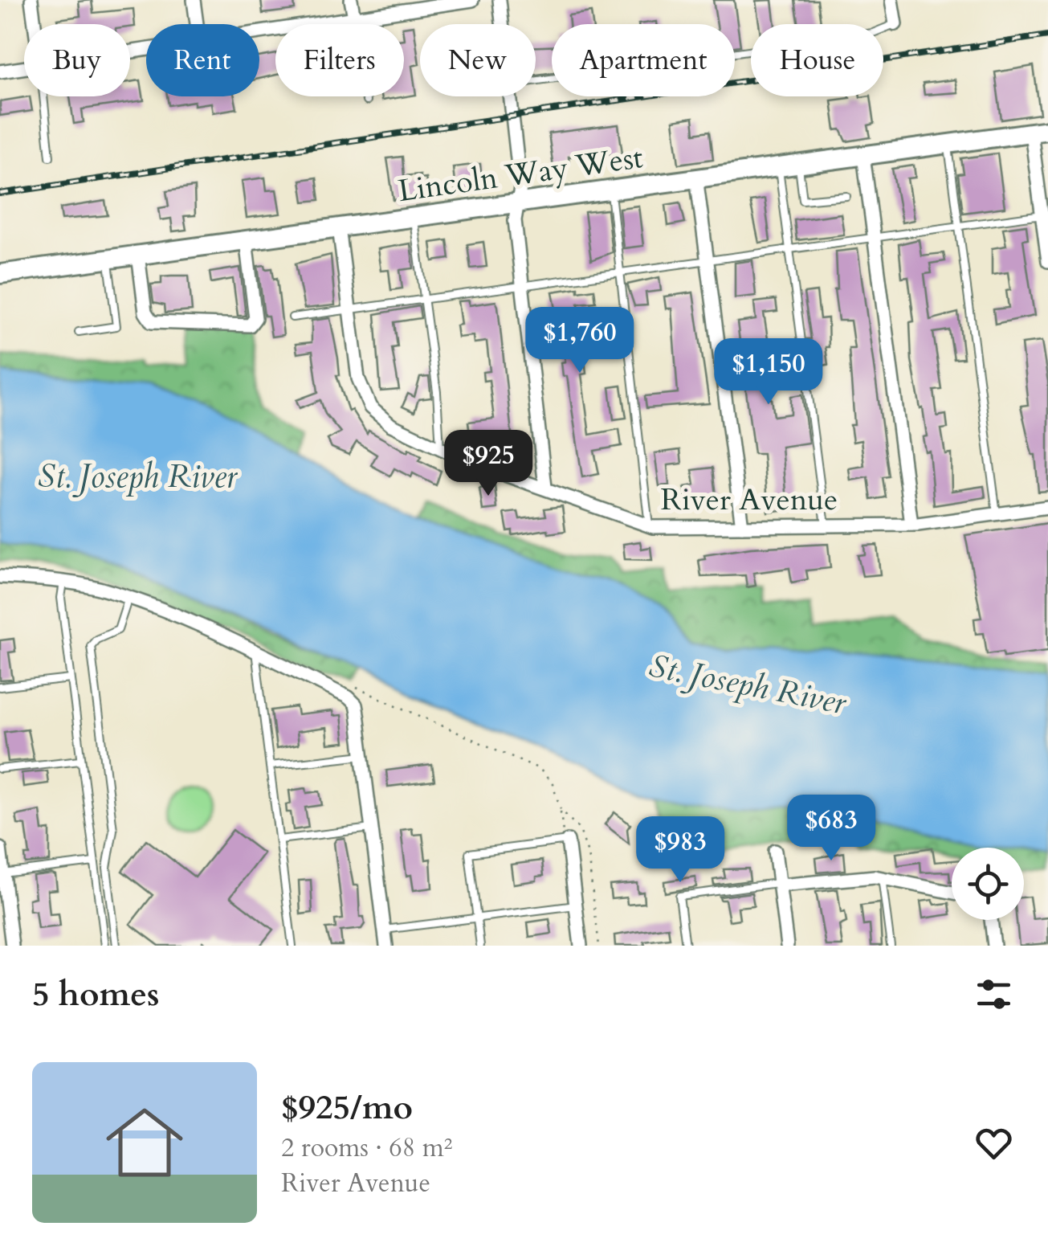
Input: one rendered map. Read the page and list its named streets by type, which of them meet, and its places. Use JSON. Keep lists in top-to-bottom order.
{
  "streets": {
    "main road": ["Lincoln Way West"],
    "street": ["River Avenue"]
  },
  "crossings": [
    ["Lincoln Way West", "River Avenue"]
  ],
  "water": ["St. Joseph River"],
  "page": {
    "chip": [
      "Buy",
      "Rent",
      "Filters",
      "New",
      "Apartment",
      "House"
    ],
    "price": [
      "$1,760",
      "$1,150",
      "$925",
      "$683",
      "$983"
    ],
    "heading": "5 homes",
    "list": [
      {
        "name": "$925/mo",
        "note": "2 rooms · 68 m² · River Avenue"
      }
    ]
  }
}
